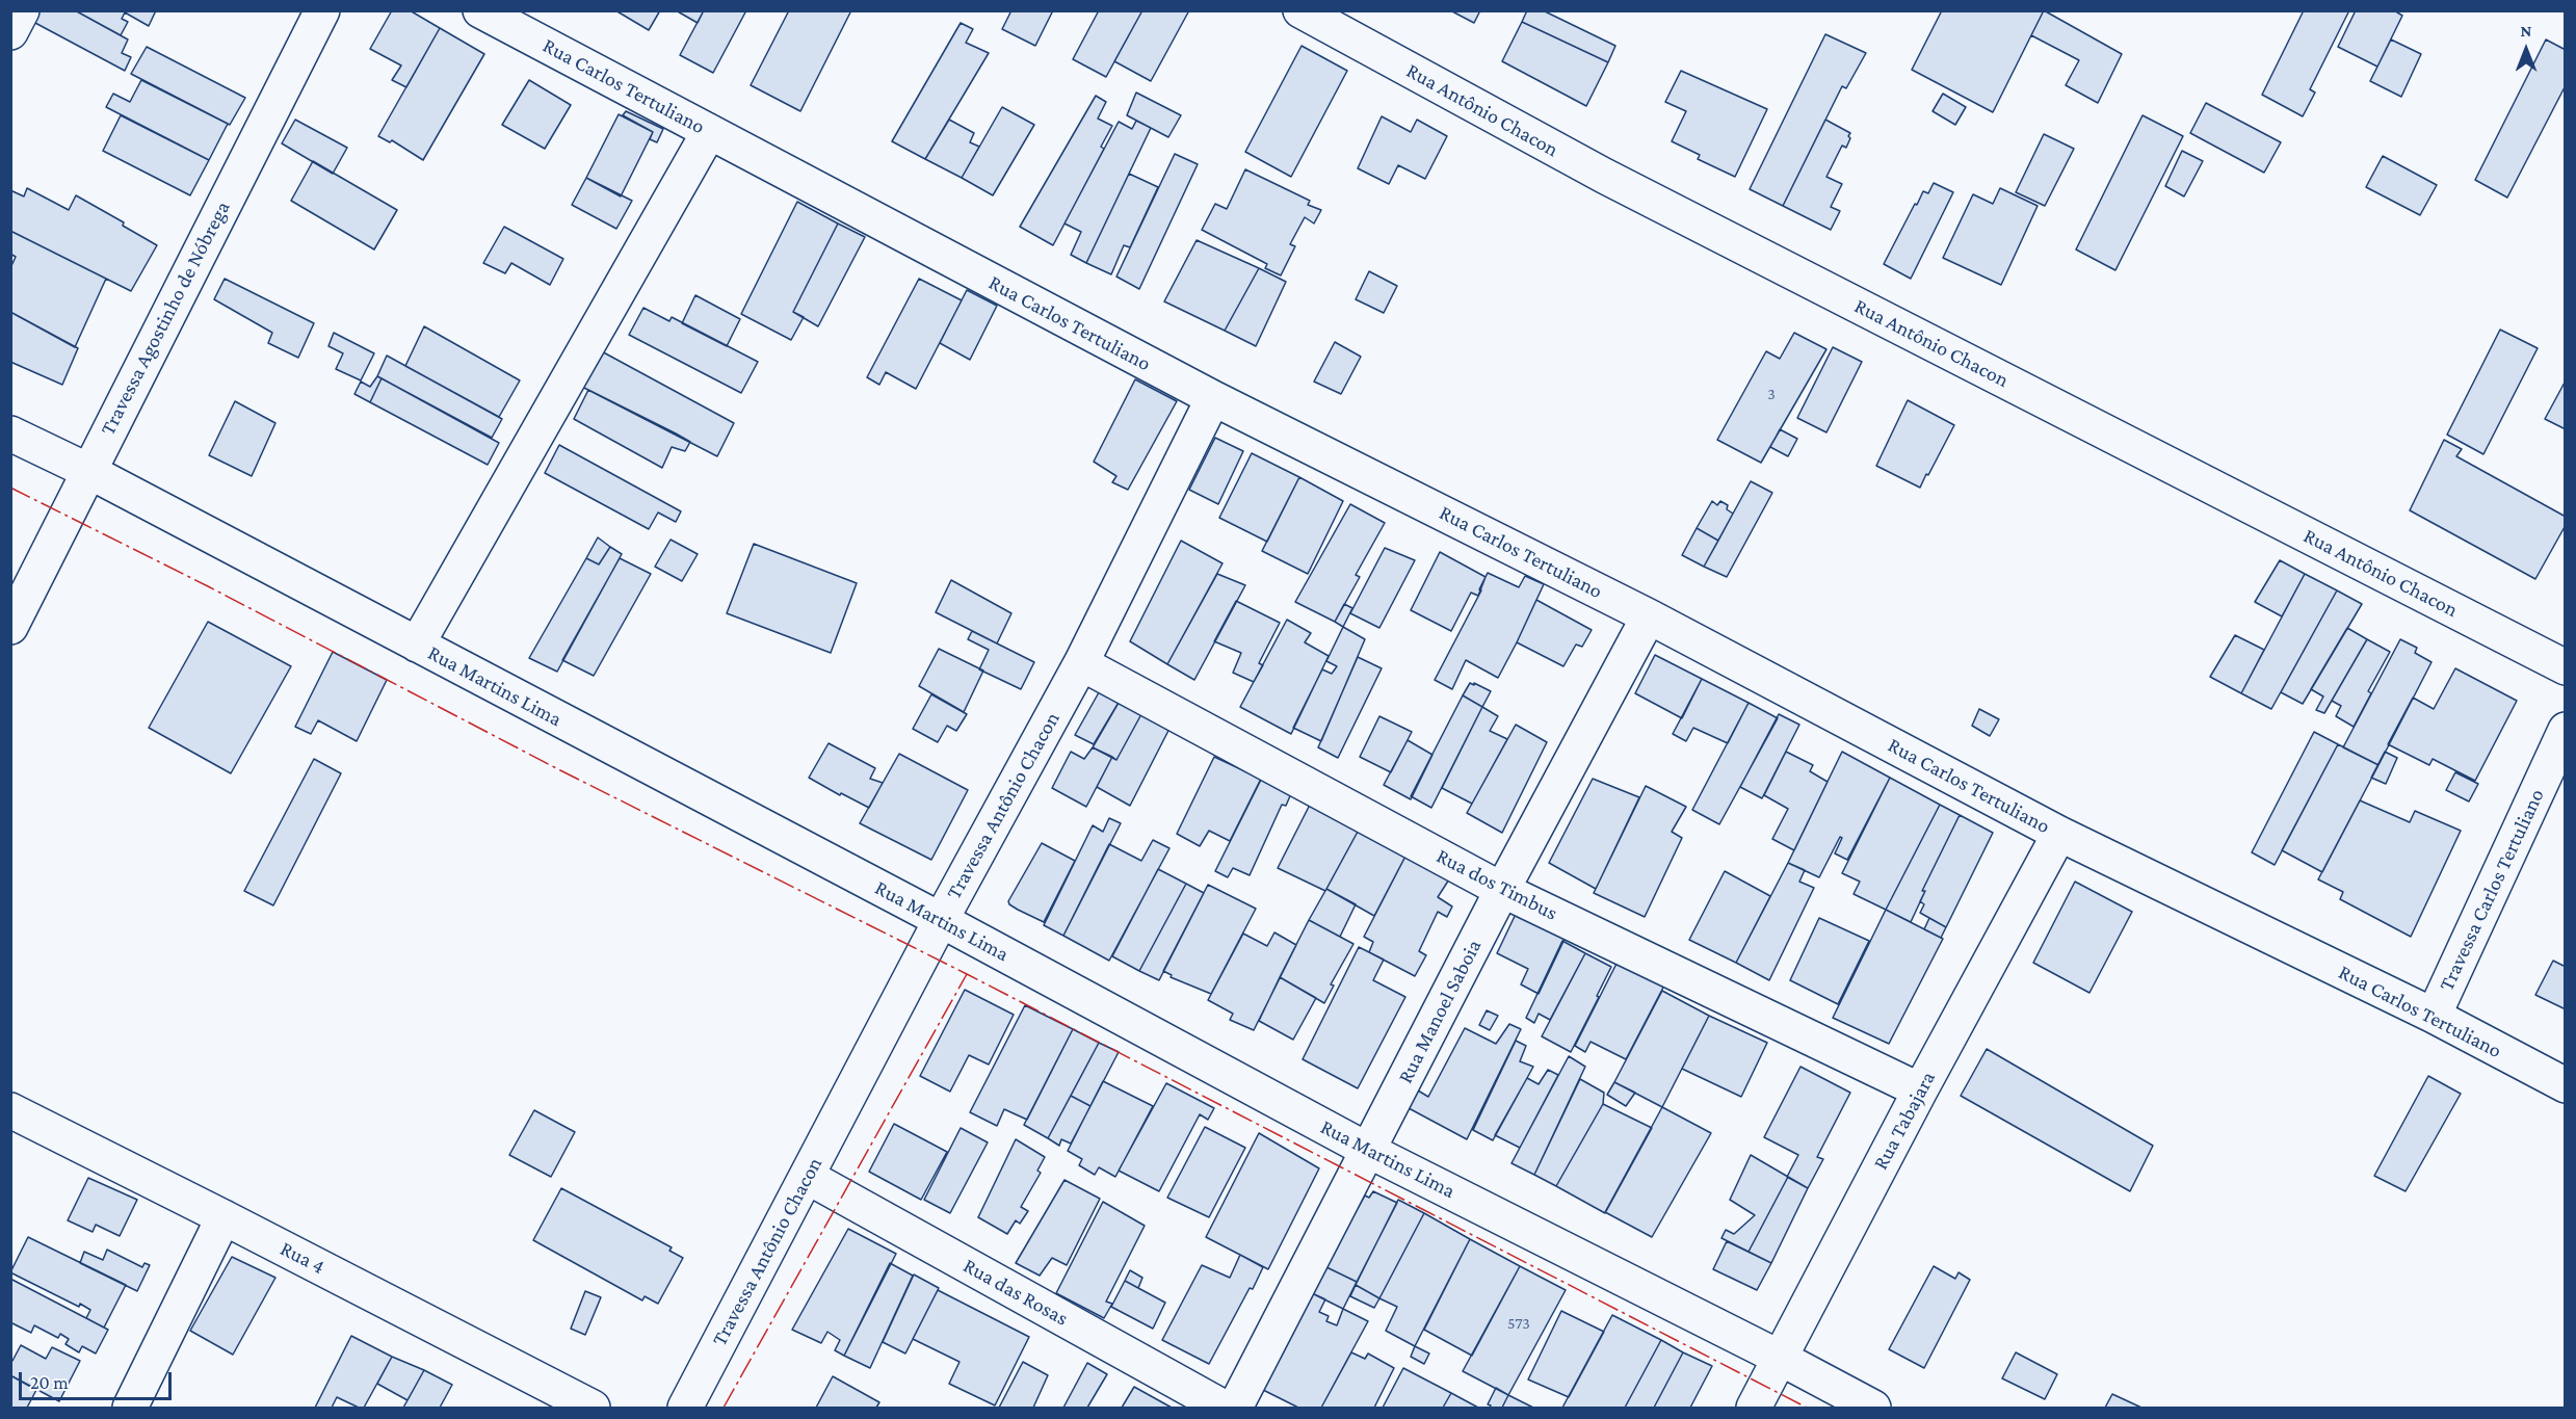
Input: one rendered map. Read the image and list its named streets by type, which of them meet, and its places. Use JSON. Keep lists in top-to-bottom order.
{
  "streets": {
    "street": [
      "Rua Carlos Tertuliano",
      "Rua Antônio Chacon",
      "Travessa Agostinho de Nóbrega",
      "Rua Martins Lima",
      "Travessa Antônio Chacon",
      "Rua dos Timbus",
      "Travessa Carlos Tertuliano",
      "Rua Manoel Saboia",
      "Rua Tabajara",
      "Rua 4",
      "Rua das Rosas"
    ]
  },
  "crossings": [
    ["Rua Carlos Tertuliano", "Travessa Antônio Chacon"],
    ["Rua Carlos Tertuliano", "Travessa Carlos Tertuliano"],
    ["Rua Carlos Tertuliano", "Rua Manoel Saboia"],
    ["Rua Carlos Tertuliano", "Rua Tabajara"],
    ["Travessa Agostinho de Nóbrega", "Rua Martins Lima"],
    ["Rua Martins Lima", "Travessa Antônio Chacon"],
    ["Rua Martins Lima", "Rua Manoel Saboia"],
    ["Rua Martins Lima", "Rua Tabajara"],
    ["Travessa Antônio Chacon", "Rua dos Timbus"],
    ["Travessa Antônio Chacon", "Rua das Rosas"],
    ["Rua dos Timbus", "Rua Manoel Saboia"],
    ["Rua dos Timbus", "Rua Tabajara"]
  ],
  "house_numbers": ["3", "573"],
  "scale_bar": "20 m",
  "north": "top"
}
